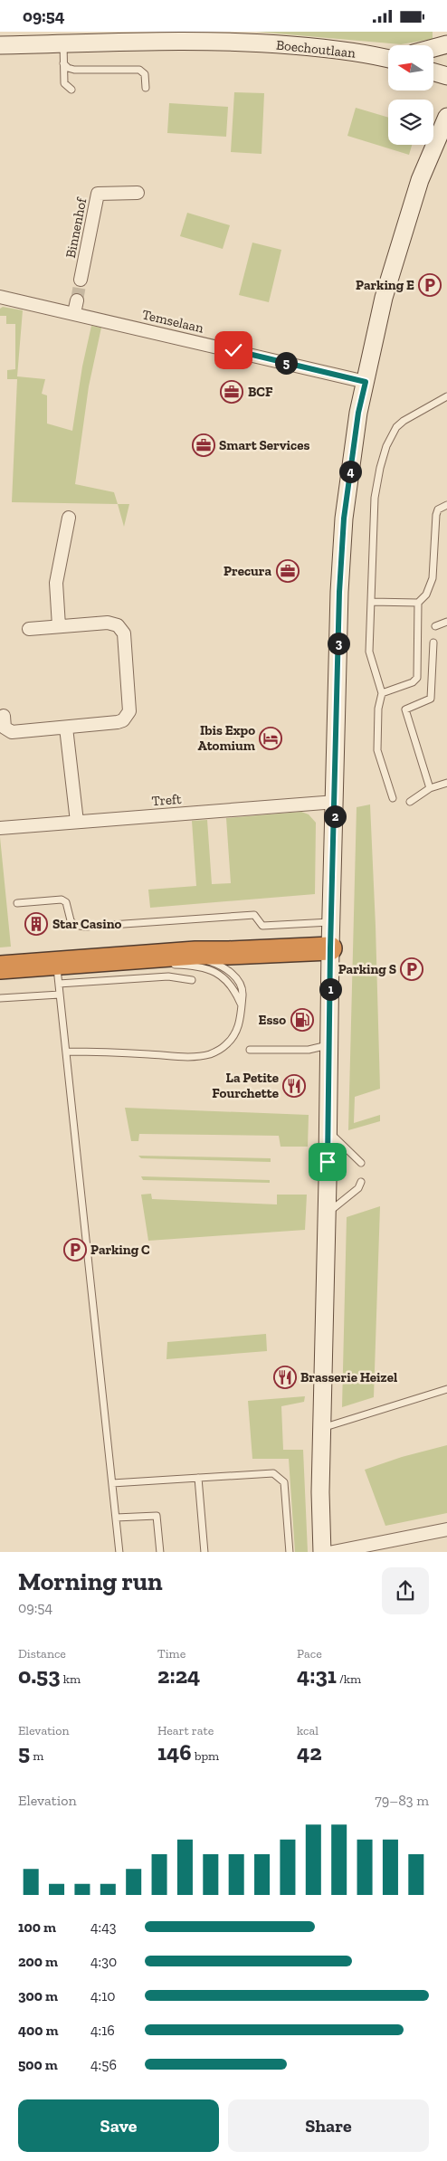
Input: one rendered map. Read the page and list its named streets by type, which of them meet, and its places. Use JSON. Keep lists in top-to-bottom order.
{
  "streets": {
    "main road": ["Boechoutlaan"],
    "street": ["Binnenhof", "Temselaan", "Treft"]
  },
  "places": {
    "parking": ["Parking E", "Parking S", "Parking C"],
    "office": ["BCF", "Smart Services", "Precura"],
    "hotel": ["Ibis Expo Atomium"],
    "building": ["Star Casino"],
    "fuel station": ["Esso"],
    "restaurant": ["La Petite Fourchette", "Brasserie Heizel"]
  },
  "north": "left",
  "page": {
    "status": "09:54",
    "pins": [
      "5",
      "4",
      "3",
      "2",
      "1"
    ],
    "heading": ["Morning run", "09:54"],
    "stats": [
      ["Distance", "0.53 km"],
      ["Time", "2:24"],
      ["Pace", "4:31 /km"],
      ["Elevation", "5 m"],
      ["Heart rate", "146 bpm"],
      ["kcal", "42"]
    ],
    "chart": ["Elevation", "79–83 m"],
    "list": [
      {
        "name": "100 m",
        "note": "4:43"
      },
      {
        "name": "200 m",
        "note": "4:30"
      },
      {
        "name": "300 m",
        "note": "4:10"
      },
      {
        "name": "400 m",
        "note": "4:16"
      },
      {
        "name": "500 m",
        "note": "4:56"
      }
    ],
    "buttons": ["Save", "Share"]
  }
}
